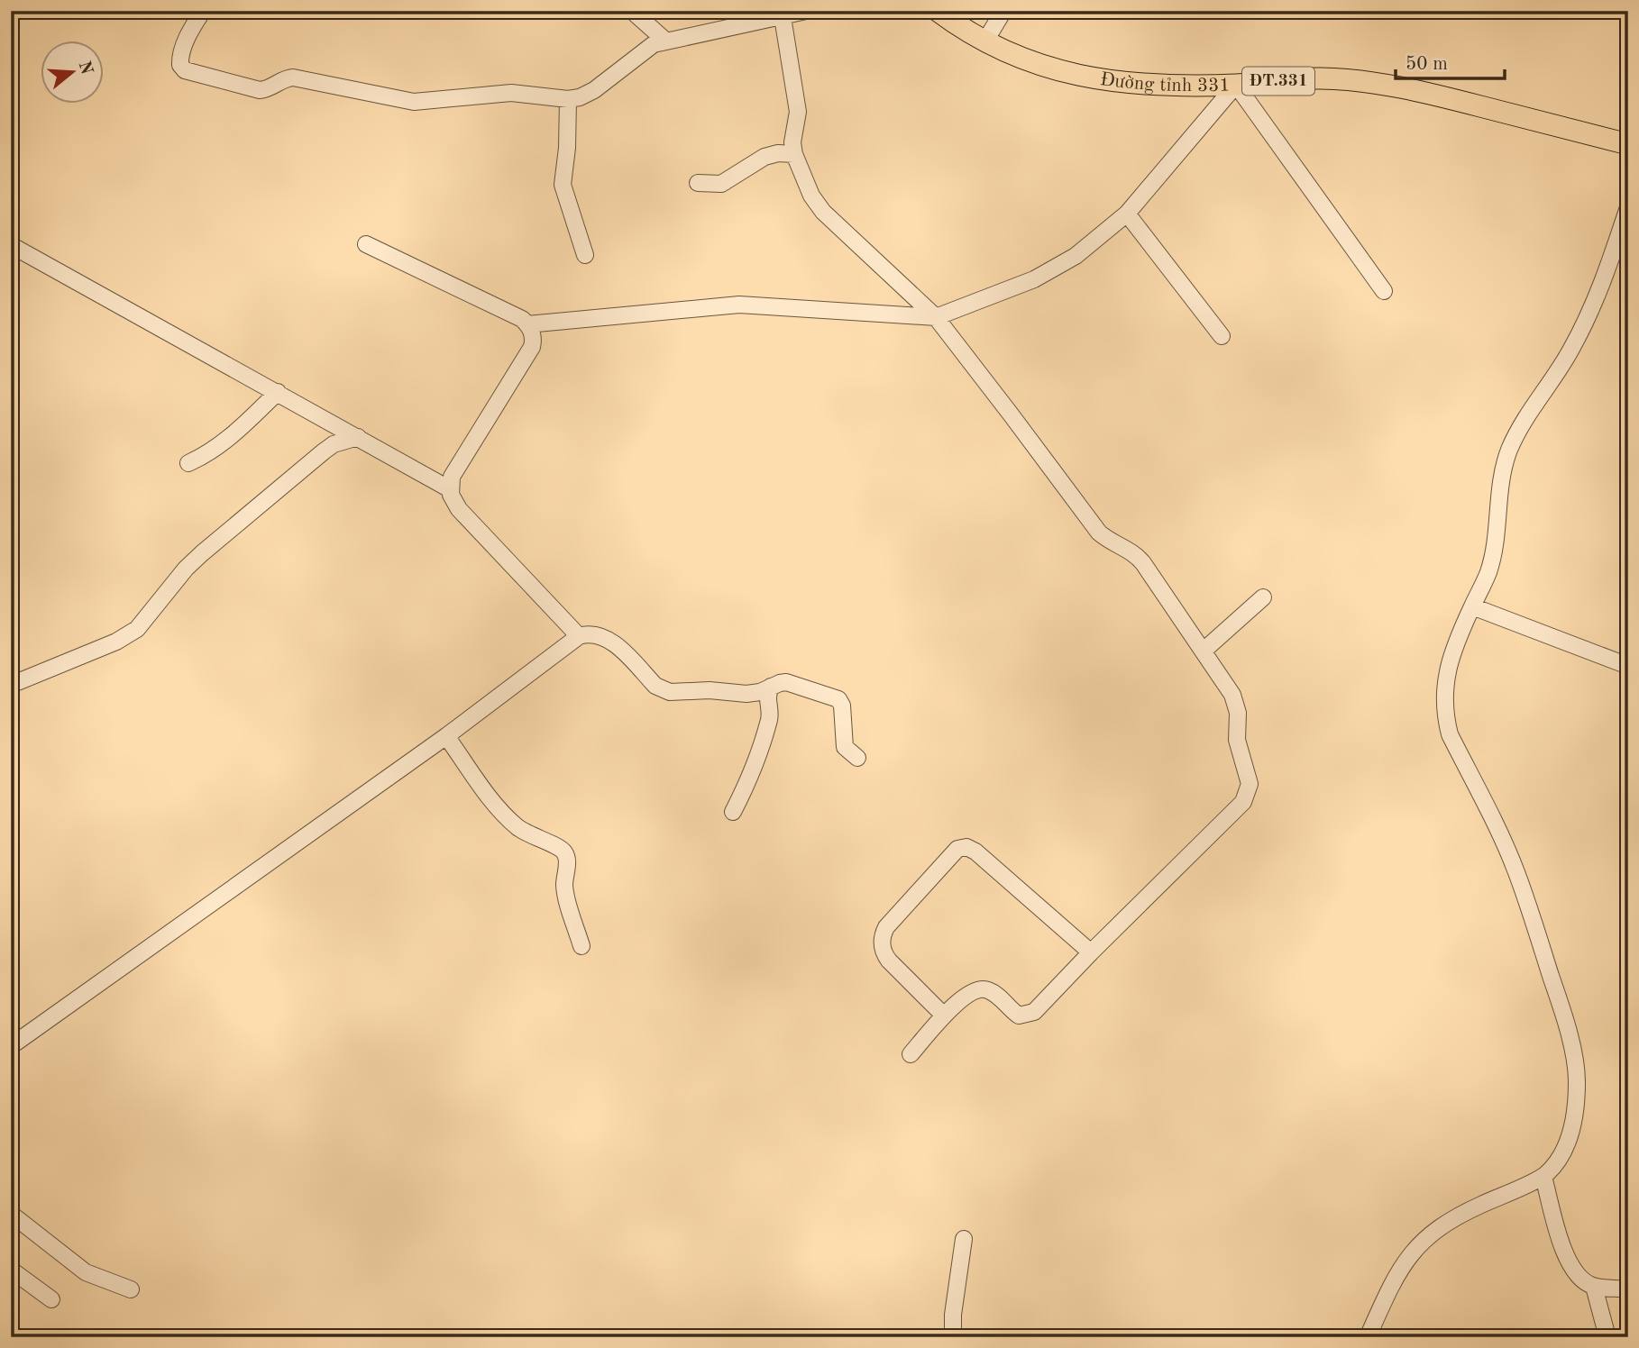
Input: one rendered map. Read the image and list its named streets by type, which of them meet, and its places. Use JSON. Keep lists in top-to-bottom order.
{
  "streets": {
    "main road": ["Đường tỉnh 331", "ĐT.331"]
  },
  "scale_bar": "50 m",
  "north": "right"
}
